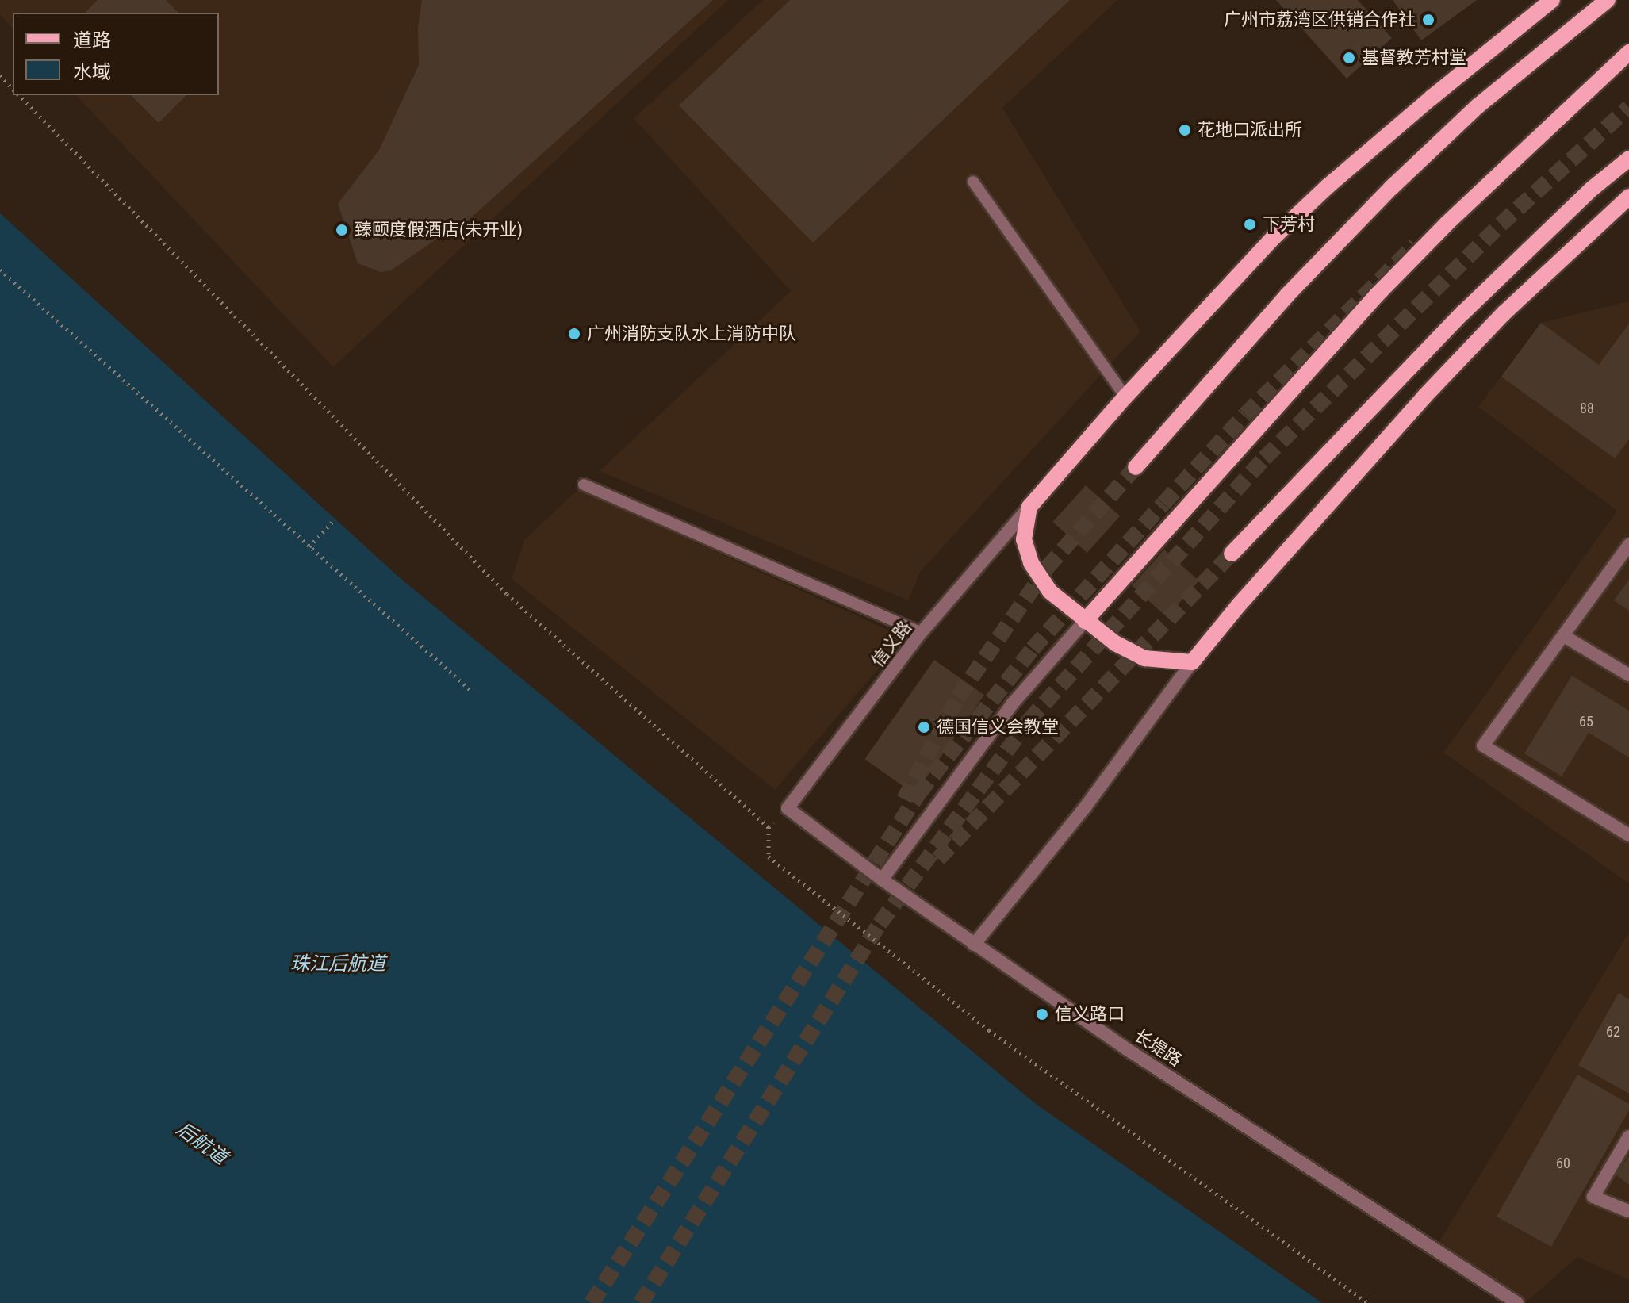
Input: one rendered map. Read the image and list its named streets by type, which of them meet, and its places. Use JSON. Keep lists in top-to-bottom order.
{
  "streets": {
    "street": ["信义路", "长堤路"]
  },
  "crossings": [
    ["信义路", "长堤路"]
  ],
  "water": ["珠江后航道", "后航道"],
  "places": [
    "广州市荔湾区供销合作社",
    "基督教芳村堂",
    "花地口派出所",
    "下芳村",
    "臻颐度假酒店(未开业)",
    "广州消防支队水上消防中队",
    "德国信义会教堂",
    "信义路口"
  ],
  "house_numbers": [
    "88",
    "65",
    "62",
    "60"
  ],
  "legend": ["道路", "水域"]
}
